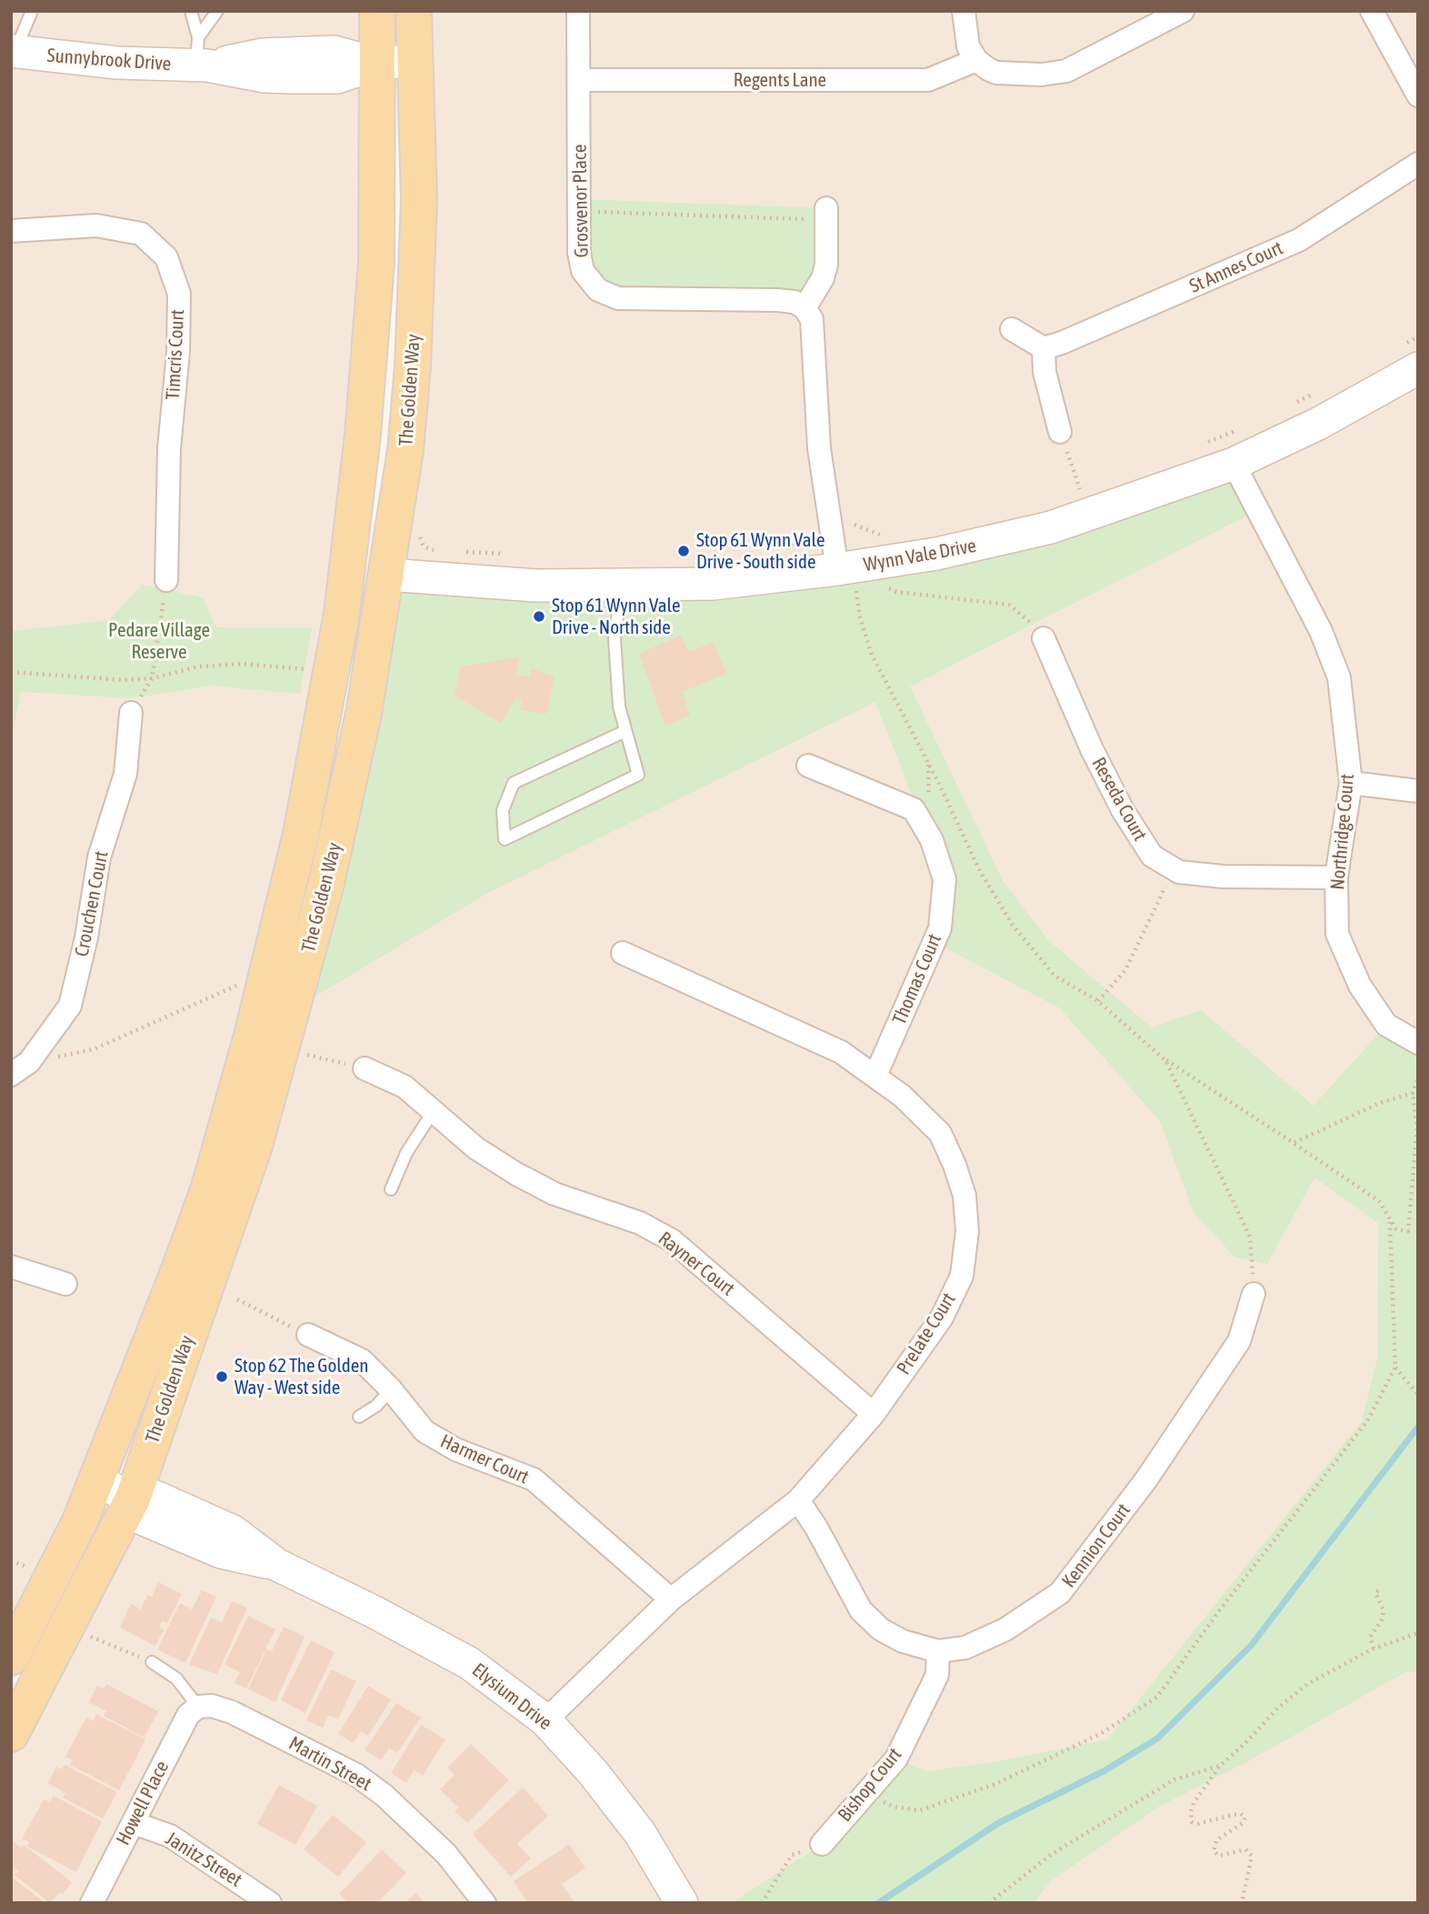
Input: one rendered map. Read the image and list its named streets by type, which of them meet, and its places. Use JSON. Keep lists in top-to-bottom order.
{
  "streets": {
    "main road": ["The Golden Way"],
    "street": [
      "Sunnybrook Drive",
      "Regents Lane",
      "Grosvenor Place",
      "St Annes Court",
      "Timcris Court",
      "Wynn Vale Drive",
      "Reseda Court",
      "Northridge Court",
      "Crouchen Court",
      "Thomas Court",
      "Rayner Court",
      "Prelate Court",
      "Harmer Court",
      "Kennion Court",
      "Elysium Drive",
      "Martin Street",
      "Bishop Court",
      "Howell Place",
      "Janitz Street"
    ]
  },
  "crossings": [
    ["Sunnybrook Drive", "The Golden Way"],
    ["Regents Lane", "Grosvenor Place"],
    ["The Golden Way", "Wynn Vale Drive"],
    ["The Golden Way", "Elysium Drive"],
    ["Wynn Vale Drive", "Northridge Court"],
    ["Reseda Court", "Northridge Court"],
    ["Thomas Court", "Prelate Court"],
    ["Rayner Court", "Prelate Court"],
    ["Prelate Court", "Harmer Court"],
    ["Prelate Court", "Kennion Court"],
    ["Prelate Court", "Elysium Drive"],
    ["Kennion Court", "Bishop Court"],
    ["Martin Street", "Howell Place"],
    ["Howell Place", "Janitz Street"]
  ],
  "parks": ["Pedare Village Reserve"],
  "places": ["Stop 61 Wynn Vale Drive - South side", "Stop 61 Wynn Vale Drive - North side", "Stop 62 The Golden Way - West side"]
}
